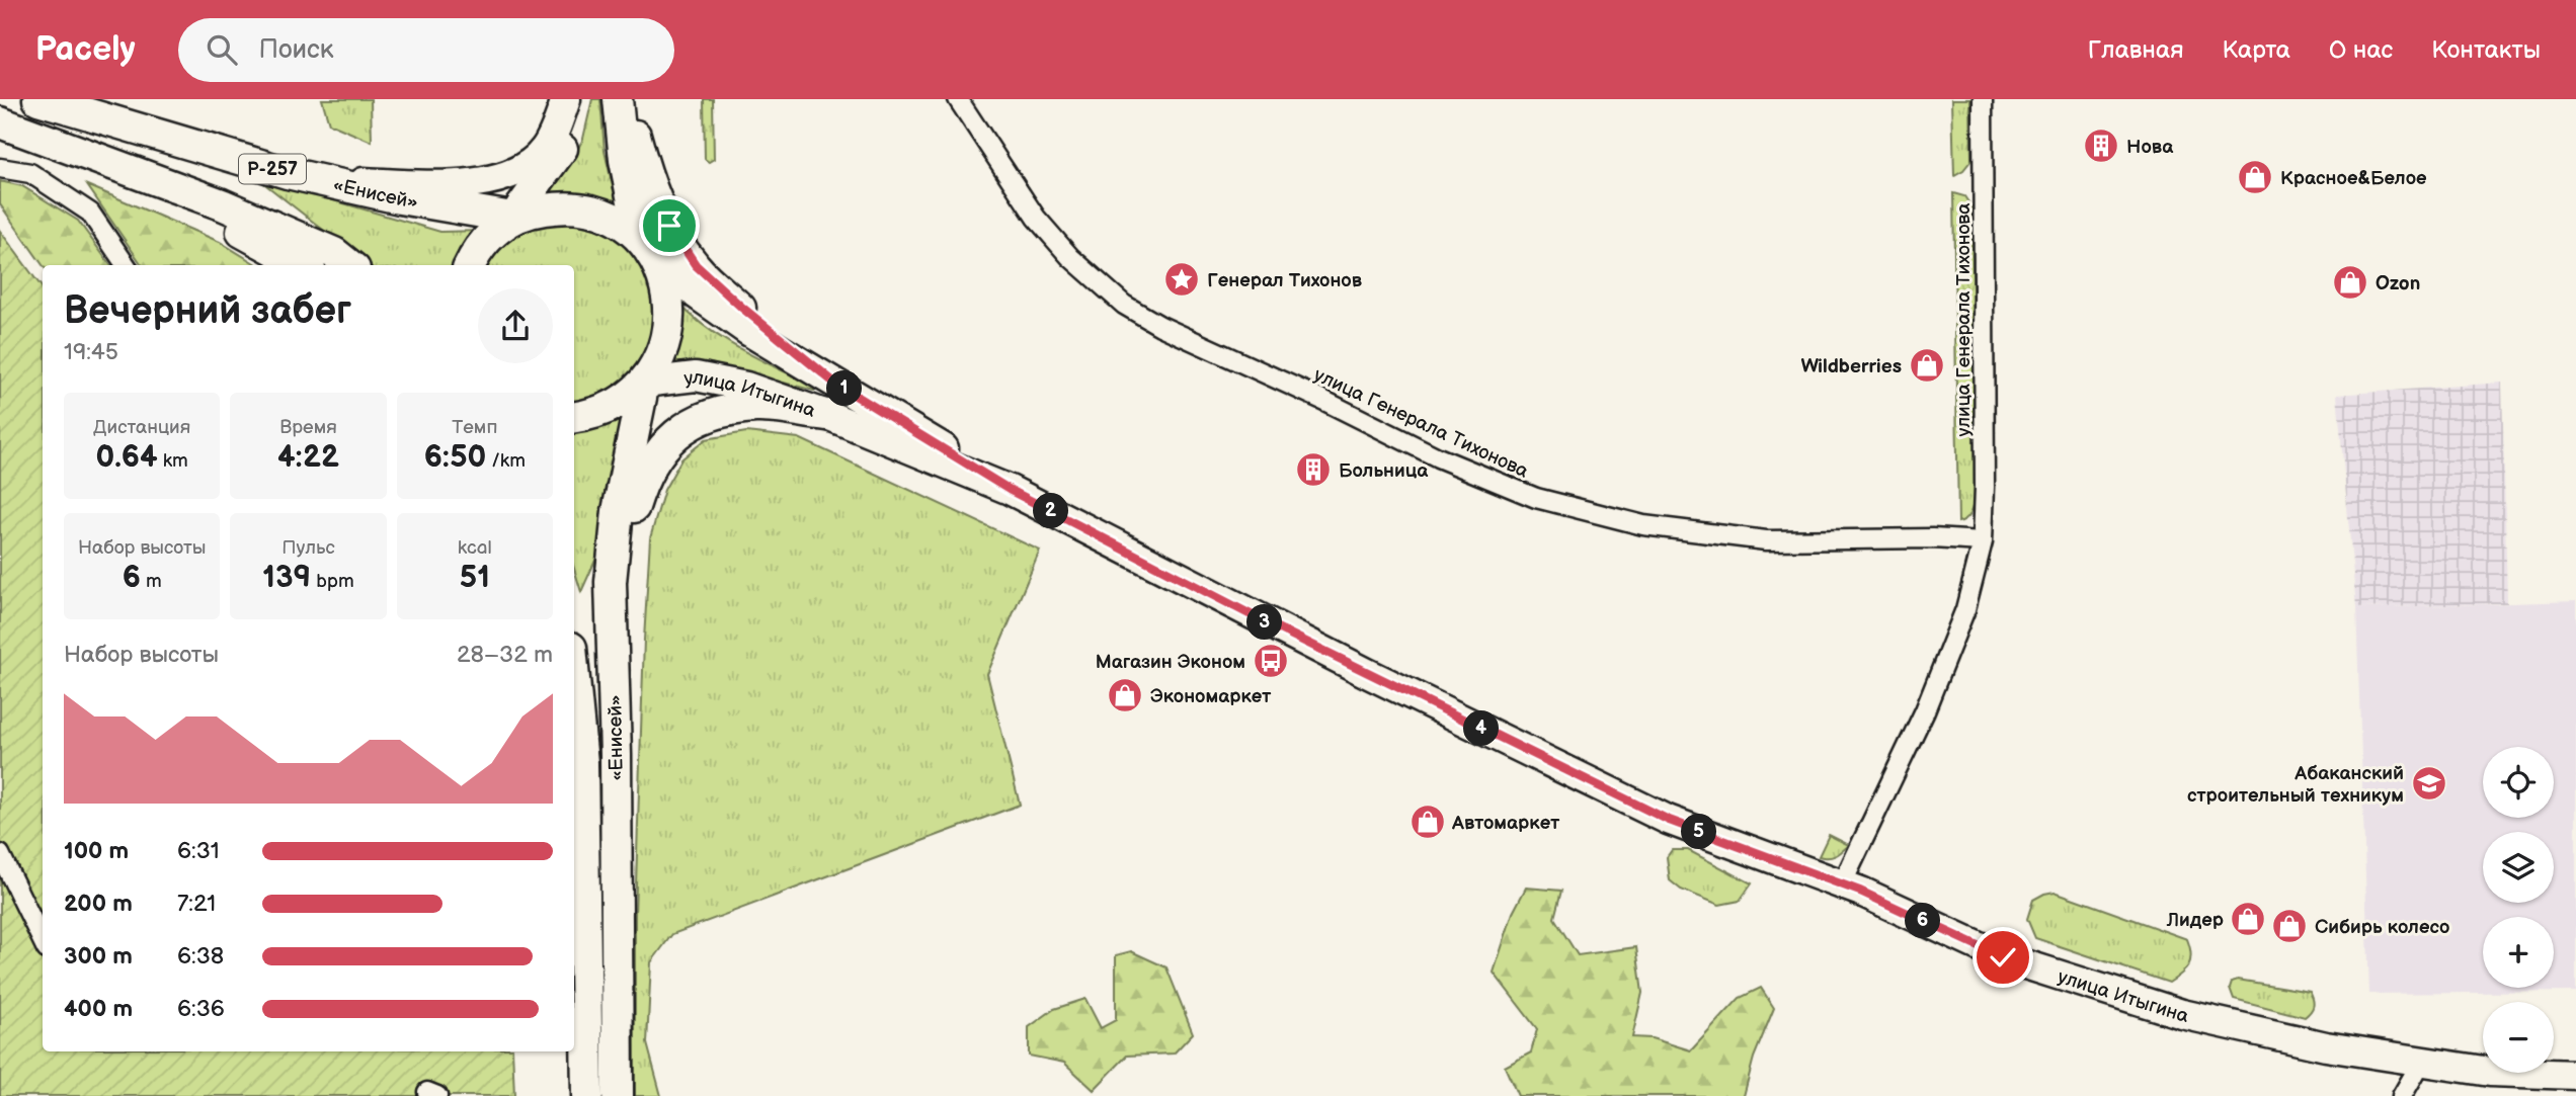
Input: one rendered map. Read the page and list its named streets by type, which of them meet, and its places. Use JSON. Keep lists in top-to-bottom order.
{
  "streets": {
    "highway": ["Р-257", "«Енисей»"],
    "main road": ["улица Итыгина"],
    "street": ["улица Генерала Тихонова"]
  },
  "crossings": [
    ["«Енисей»", "улица Итыгина"],
    ["улица Генерала Тихонова", "улица Итыгина"]
  ],
  "places": {
    "building": ["Нова", "Больница"],
    "shop": [
      "Красное&Белое",
      "Ozon",
      "Wildberries",
      "Экономаркет",
      "Автомаркет",
      "Лидер",
      "Сибирь колесо"
    ],
    "place": ["Генерал Тихонов"],
    "bus stop": ["Магазин Эконом"],
    "school or university": ["Абаканский строительный техникум"]
  },
  "page": {
    "header": "Pacely",
    "search": "Поиск",
    "nav": [
      "Главная",
      "Карта",
      "О нас",
      "Контакты"
    ],
    "heading": ["Вечерний забег", "19:45"],
    "pins": [
      "1",
      "2",
      "3",
      "4",
      "5",
      "6"
    ],
    "stats": [
      ["Дистанция", "0.64 km"],
      ["Время", "4:22"],
      ["Темп", "6:50 /km"],
      ["Набор высоты", "6 m"],
      ["Пульс", "139 bpm"],
      ["kcal", "51"]
    ],
    "chart": ["Набор высоты", "28–32 m"],
    "map_buttons": ["+", "−"],
    "list": [
      {
        "name": "100 m",
        "note": "6:31"
      },
      {
        "name": "200 m",
        "note": "7:21"
      },
      {
        "name": "300 m",
        "note": "6:38"
      },
      {
        "name": "400 m",
        "note": "6:36"
      }
    ]
  }
}
